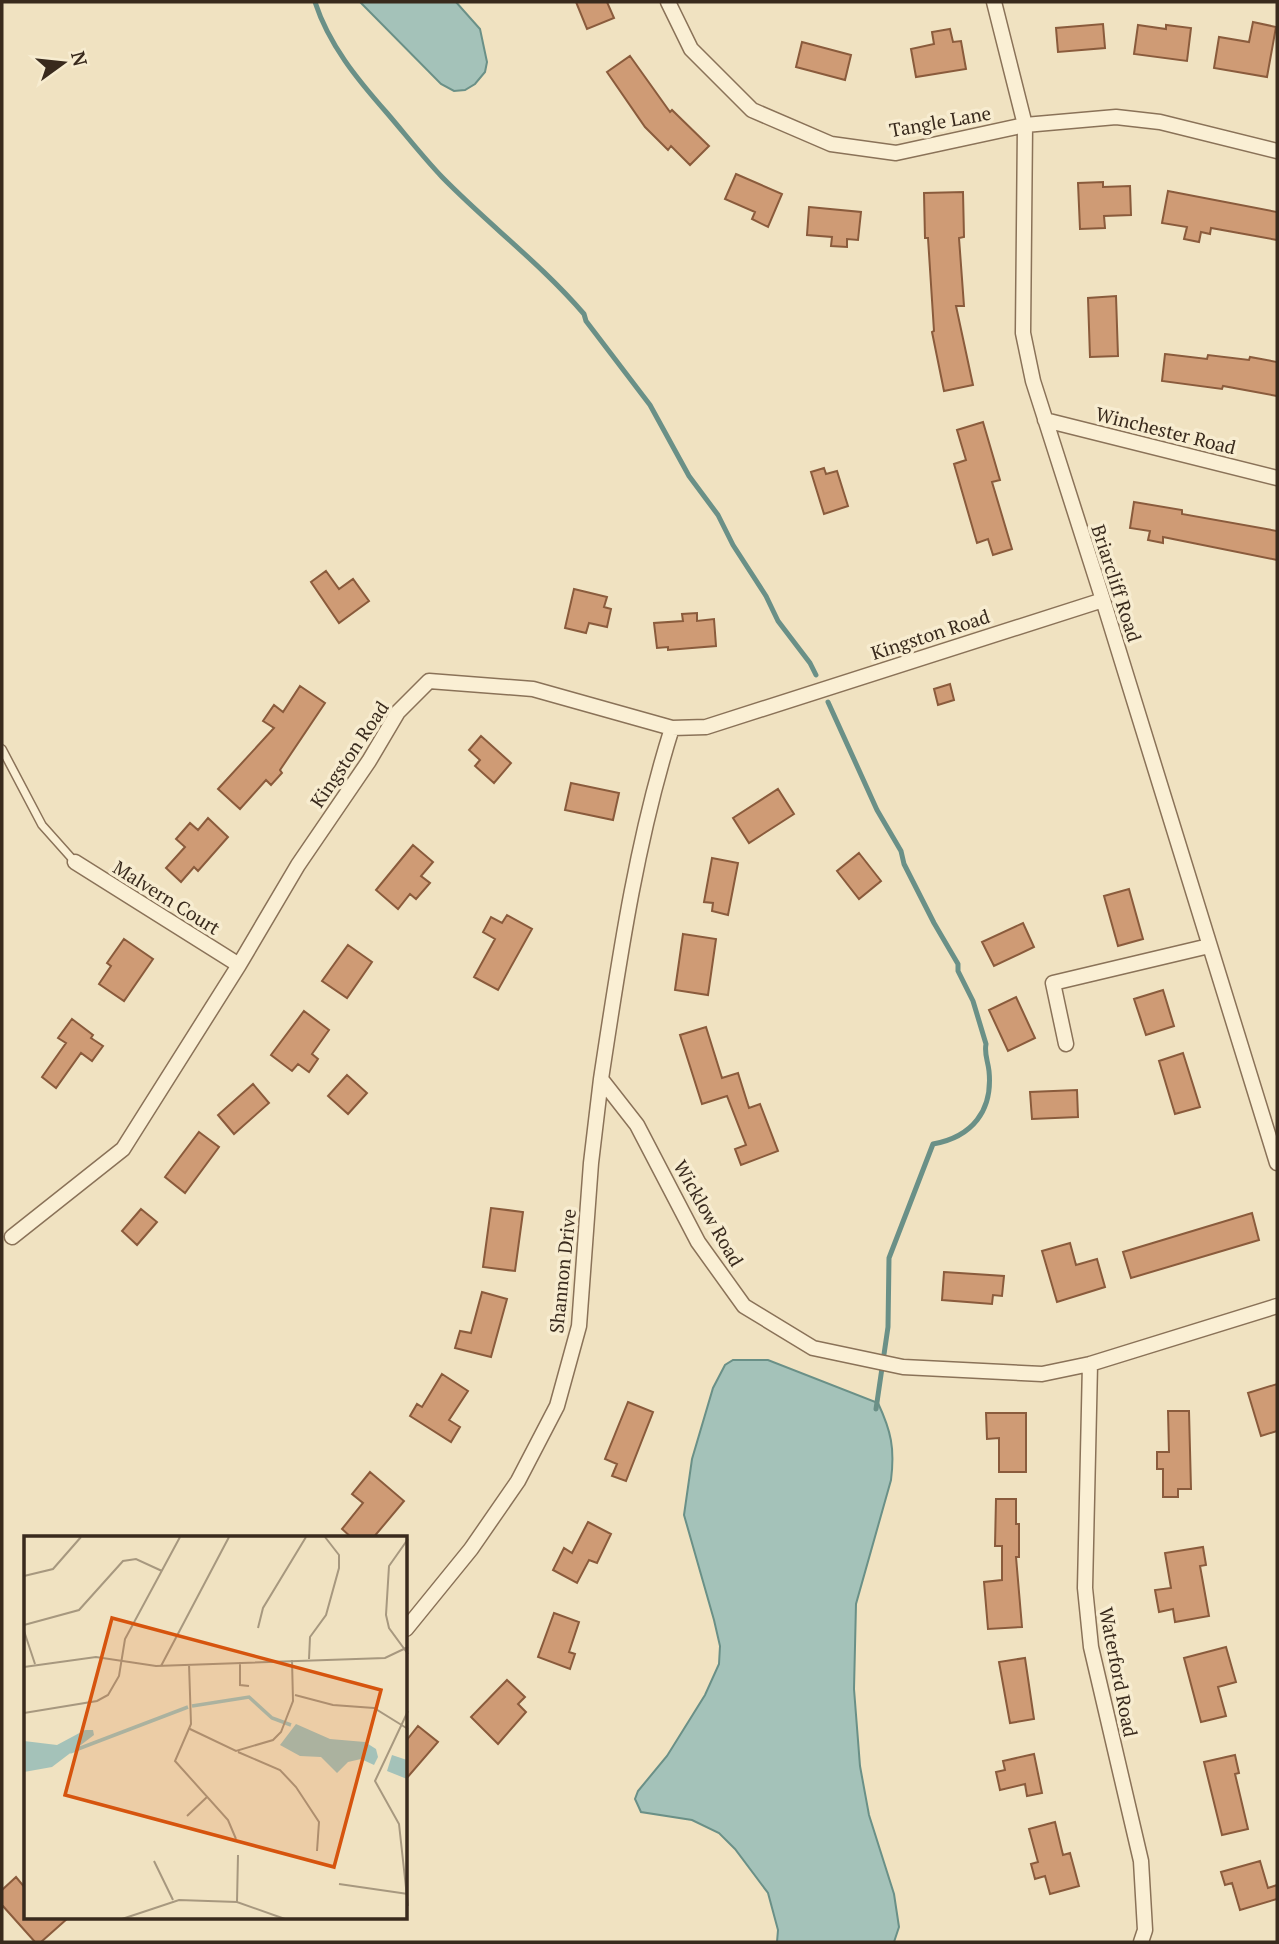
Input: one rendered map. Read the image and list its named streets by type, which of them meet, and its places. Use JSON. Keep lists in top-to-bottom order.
{
  "streets": {
    "street": [
      "Tangle Lane",
      "Winchester Road",
      "Briarcliff Road",
      "Kingston Road",
      "Malvern Court",
      "Wicklow Road",
      "Shannon Drive",
      "Waterford Road"
    ]
  },
  "crossings": [
    ["Tangle Lane", "Briarcliff Road"],
    ["Winchester Road", "Briarcliff Road"],
    ["Briarcliff Road", "Kingston Road"],
    ["Kingston Road", "Malvern Court"],
    ["Wicklow Road", "Shannon Drive"],
    ["Wicklow Road", "Waterford Road"]
  ],
  "north": "right"
}
